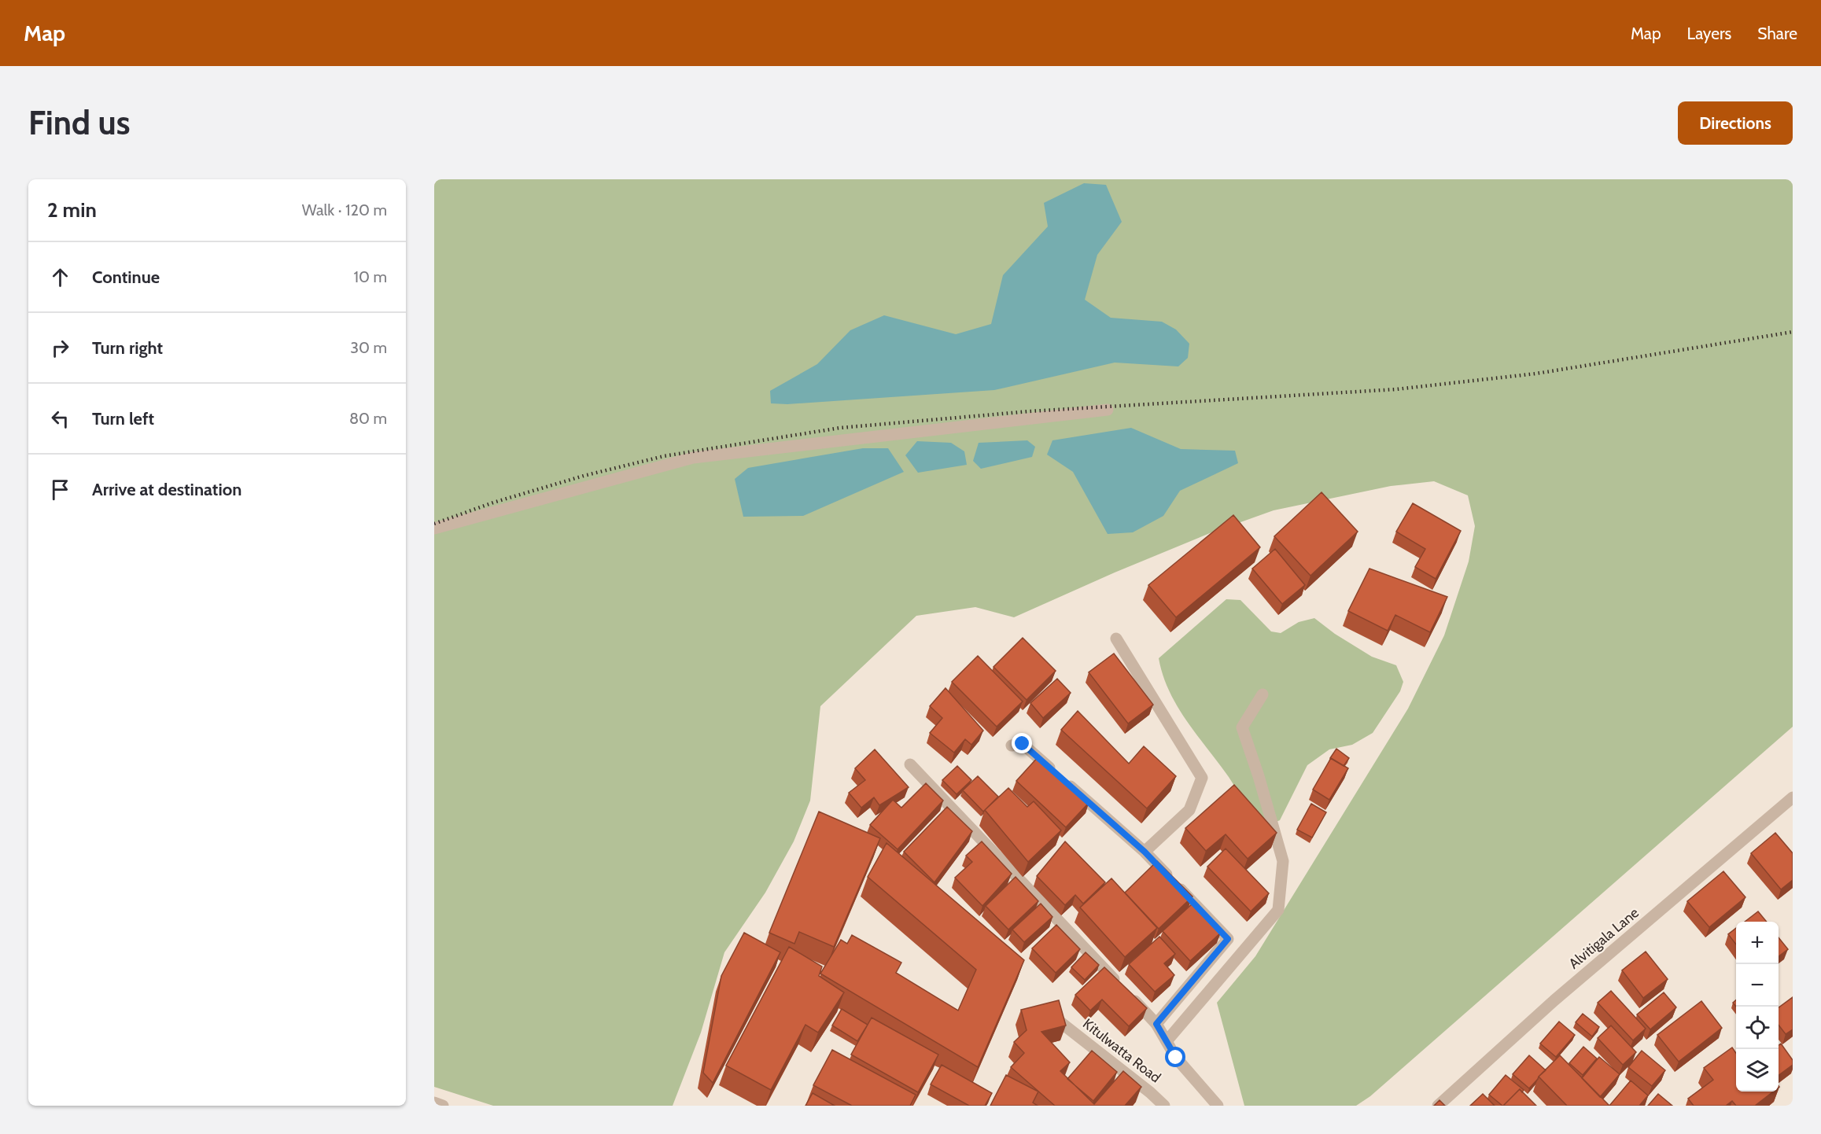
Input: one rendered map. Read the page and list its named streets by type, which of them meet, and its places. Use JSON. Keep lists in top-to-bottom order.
{
  "streets": {
    "street": ["Alvitigala Lane", "Kitulwatta Road"]
  },
  "page": {
    "header": "Map",
    "nav": ["Map", "Layers", "Share"],
    "buttons": "Directions",
    "title": "Find us",
    "heading": ["2 min", "Walk · 120 m"],
    "list": [
      ["Continue", "10 m"],
      ["Turn right", "30 m"],
      ["Turn left", "80 m"],
      "Arrive at destination"
    ],
    "map_buttons": ["+", "−"]
  }
}
